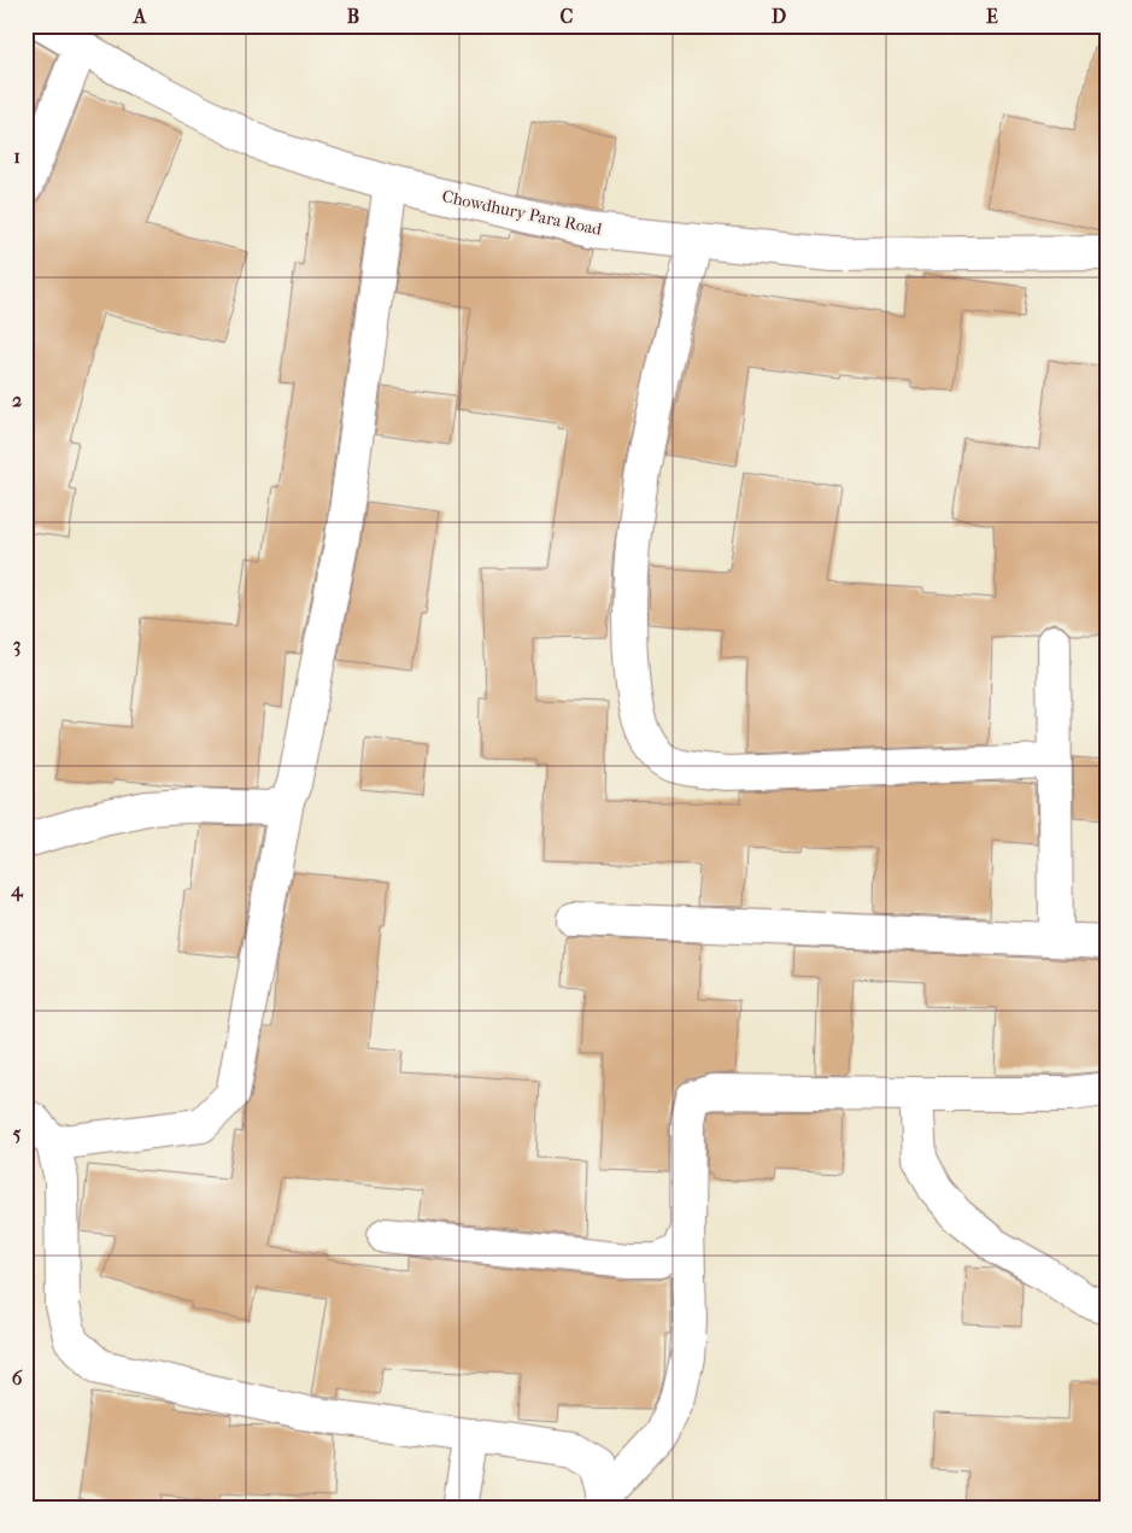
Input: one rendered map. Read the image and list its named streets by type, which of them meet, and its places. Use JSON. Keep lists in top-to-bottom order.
{
  "streets": {
    "street": ["Chowdhury Para Road"]
  },
  "grid": {
    "columns": [
      "A",
      "B",
      "C",
      "D",
      "E"
    ],
    "rows": [
      "1",
      "2",
      "3",
      "4",
      "5",
      "6"
    ]
  }
}
